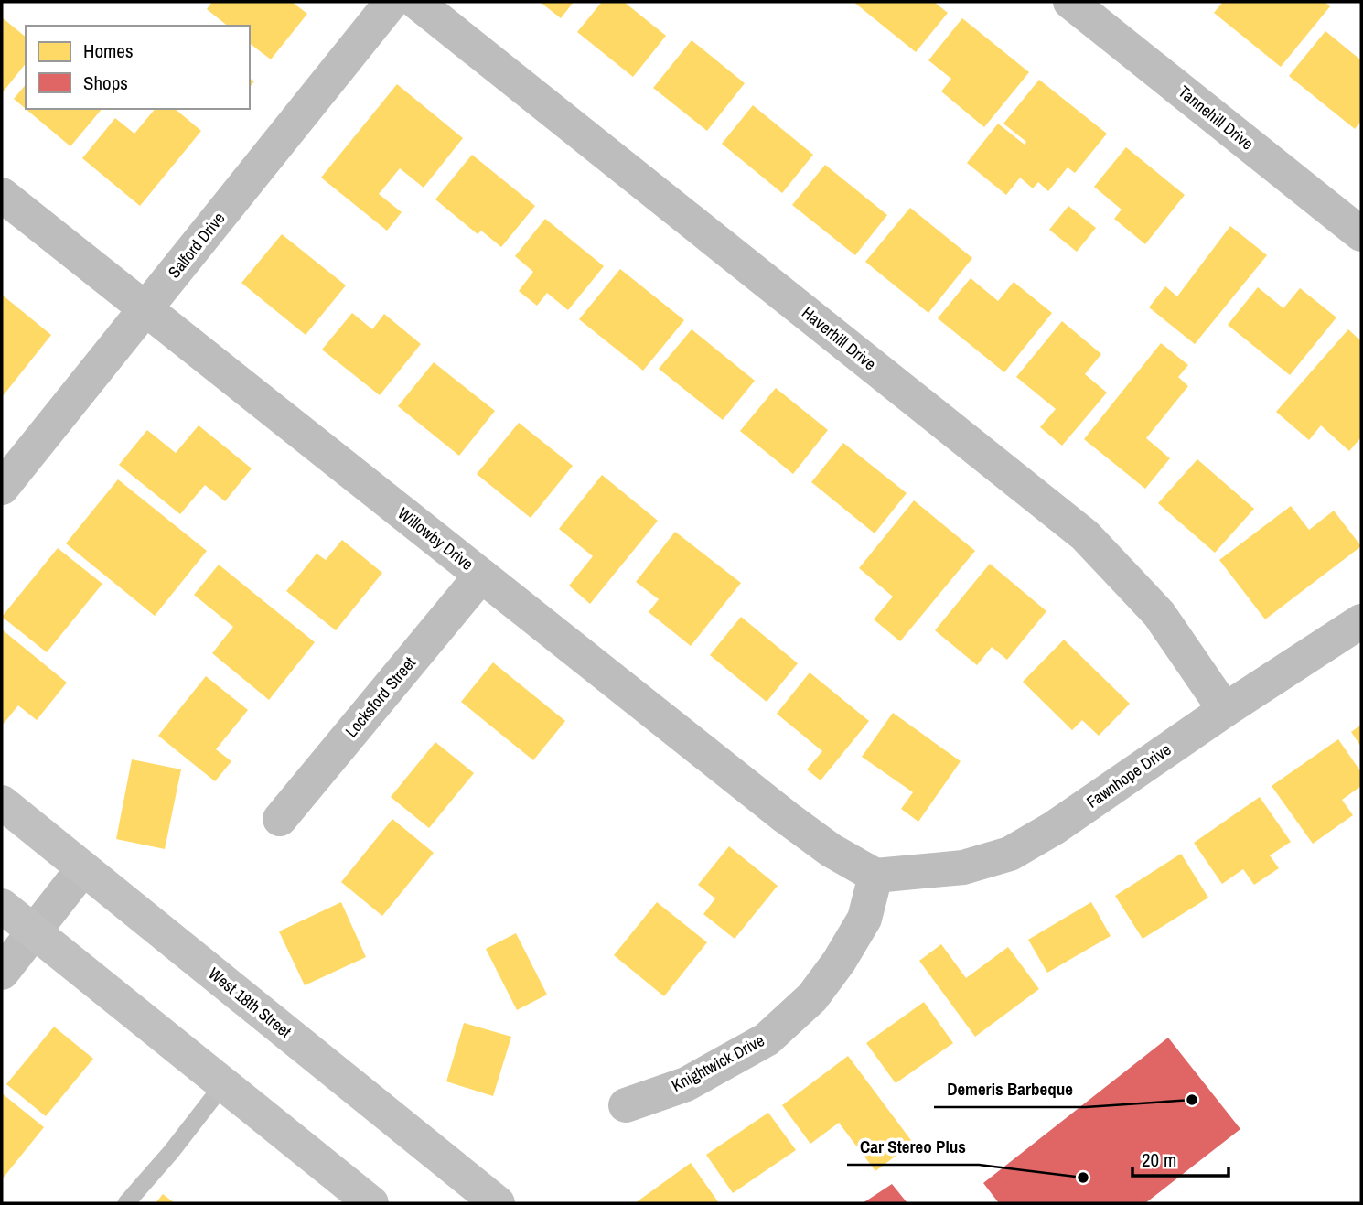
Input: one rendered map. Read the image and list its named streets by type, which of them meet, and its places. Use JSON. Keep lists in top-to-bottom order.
{
  "streets": {
    "main road": ["West 18th Street"],
    "street": [
      "Tannehill Drive",
      "Salford Drive",
      "Haverhill Drive",
      "Willowby Drive",
      "Locksford Street",
      "Fawnhope Drive",
      "Knightwick Drive"
    ]
  },
  "crossings": [
    ["Salford Drive", "Willowby Drive"],
    ["Haverhill Drive", "Fawnhope Drive"],
    ["Willowby Drive", "Locksford Street"],
    ["Willowby Drive", "Fawnhope Drive"],
    ["Willowby Drive", "Knightwick Drive"],
    ["Fawnhope Drive", "Knightwick Drive"]
  ],
  "places": ["Demeris Barbeque", "Car Stereo Plus"],
  "legend": ["Homes", "Shops"],
  "scale_bar": "20 m"
}
